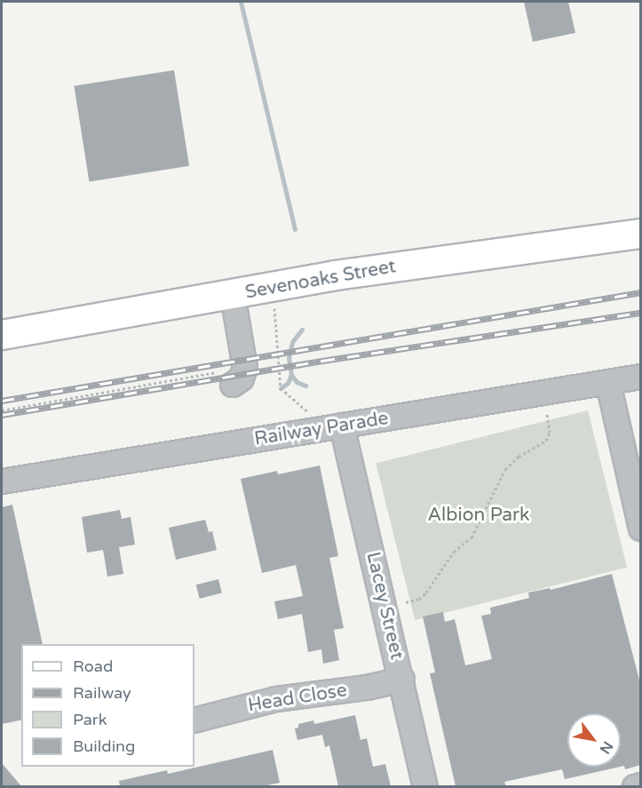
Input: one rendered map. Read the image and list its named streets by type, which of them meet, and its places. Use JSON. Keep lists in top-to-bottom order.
{
  "streets": {
    "main road": ["Sevenoaks Street"],
    "street": ["Railway Parade", "Lacey Street", "Head Close"]
  },
  "crossings": [
    ["Railway Parade", "Lacey Street"],
    ["Lacey Street", "Head Close"]
  ],
  "parks": ["Albion Park"],
  "legend": [
    "Road",
    "Railway",
    "Park",
    "Building"
  ],
  "north": "bottom right"
}
